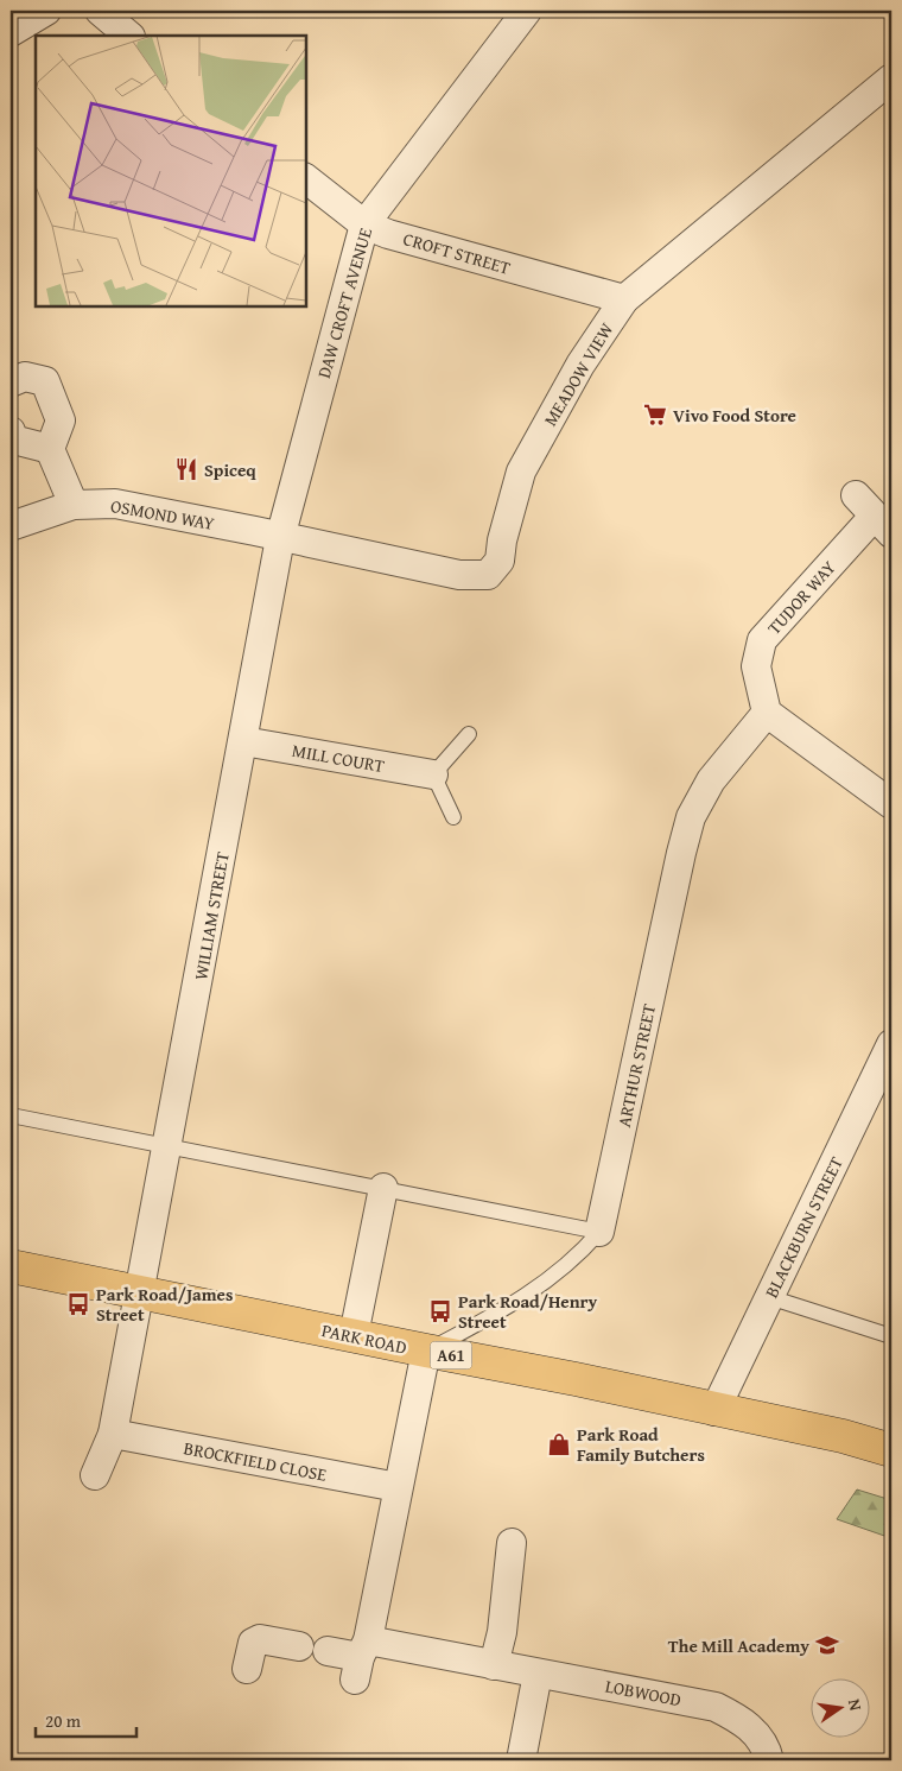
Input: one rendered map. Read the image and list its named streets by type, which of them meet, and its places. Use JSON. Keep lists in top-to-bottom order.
{
  "streets": {
    "highway": ["PARK ROAD", "A61"],
    "street": [
      "CROFT STREET",
      "DAW CROFT AVENUE",
      "MEADOW VIEW",
      "OSMOND WAY",
      "TUDOR WAY",
      "MILL COURT",
      "WILLIAM STREET",
      "ARTHUR STREET",
      "BLACKBURN STREET",
      "BROCKFIELD CLOSE",
      "LOBWOOD"
    ]
  },
  "crossings": [
    ["CROFT STREET", "DAW CROFT AVENUE"],
    ["CROFT STREET", "MEADOW VIEW"],
    ["DAW CROFT AVENUE", "MEADOW VIEW"],
    ["DAW CROFT AVENUE", "OSMOND WAY"],
    ["DAW CROFT AVENUE", "WILLIAM STREET"],
    ["MEADOW VIEW", "OSMOND WAY"],
    ["MEADOW VIEW", "WILLIAM STREET"],
    ["OSMOND WAY", "WILLIAM STREET"],
    ["TUDOR WAY", "ARTHUR STREET"],
    ["MILL COURT", "WILLIAM STREET"],
    ["WILLIAM STREET", "PARK ROAD"],
    ["BLACKBURN STREET", "PARK ROAD"]
  ],
  "places": {
    "supermarket": ["Vivo Food Store"],
    "restaurant": ["Spiceq"],
    "bus stop": ["Park Road/James Street", "Park Road/Henry Street"],
    "shop": ["Park Road Family Butchers"],
    "school or university": ["The Mill Academy"]
  },
  "scale_bar": "20 m",
  "north": "right"
}
